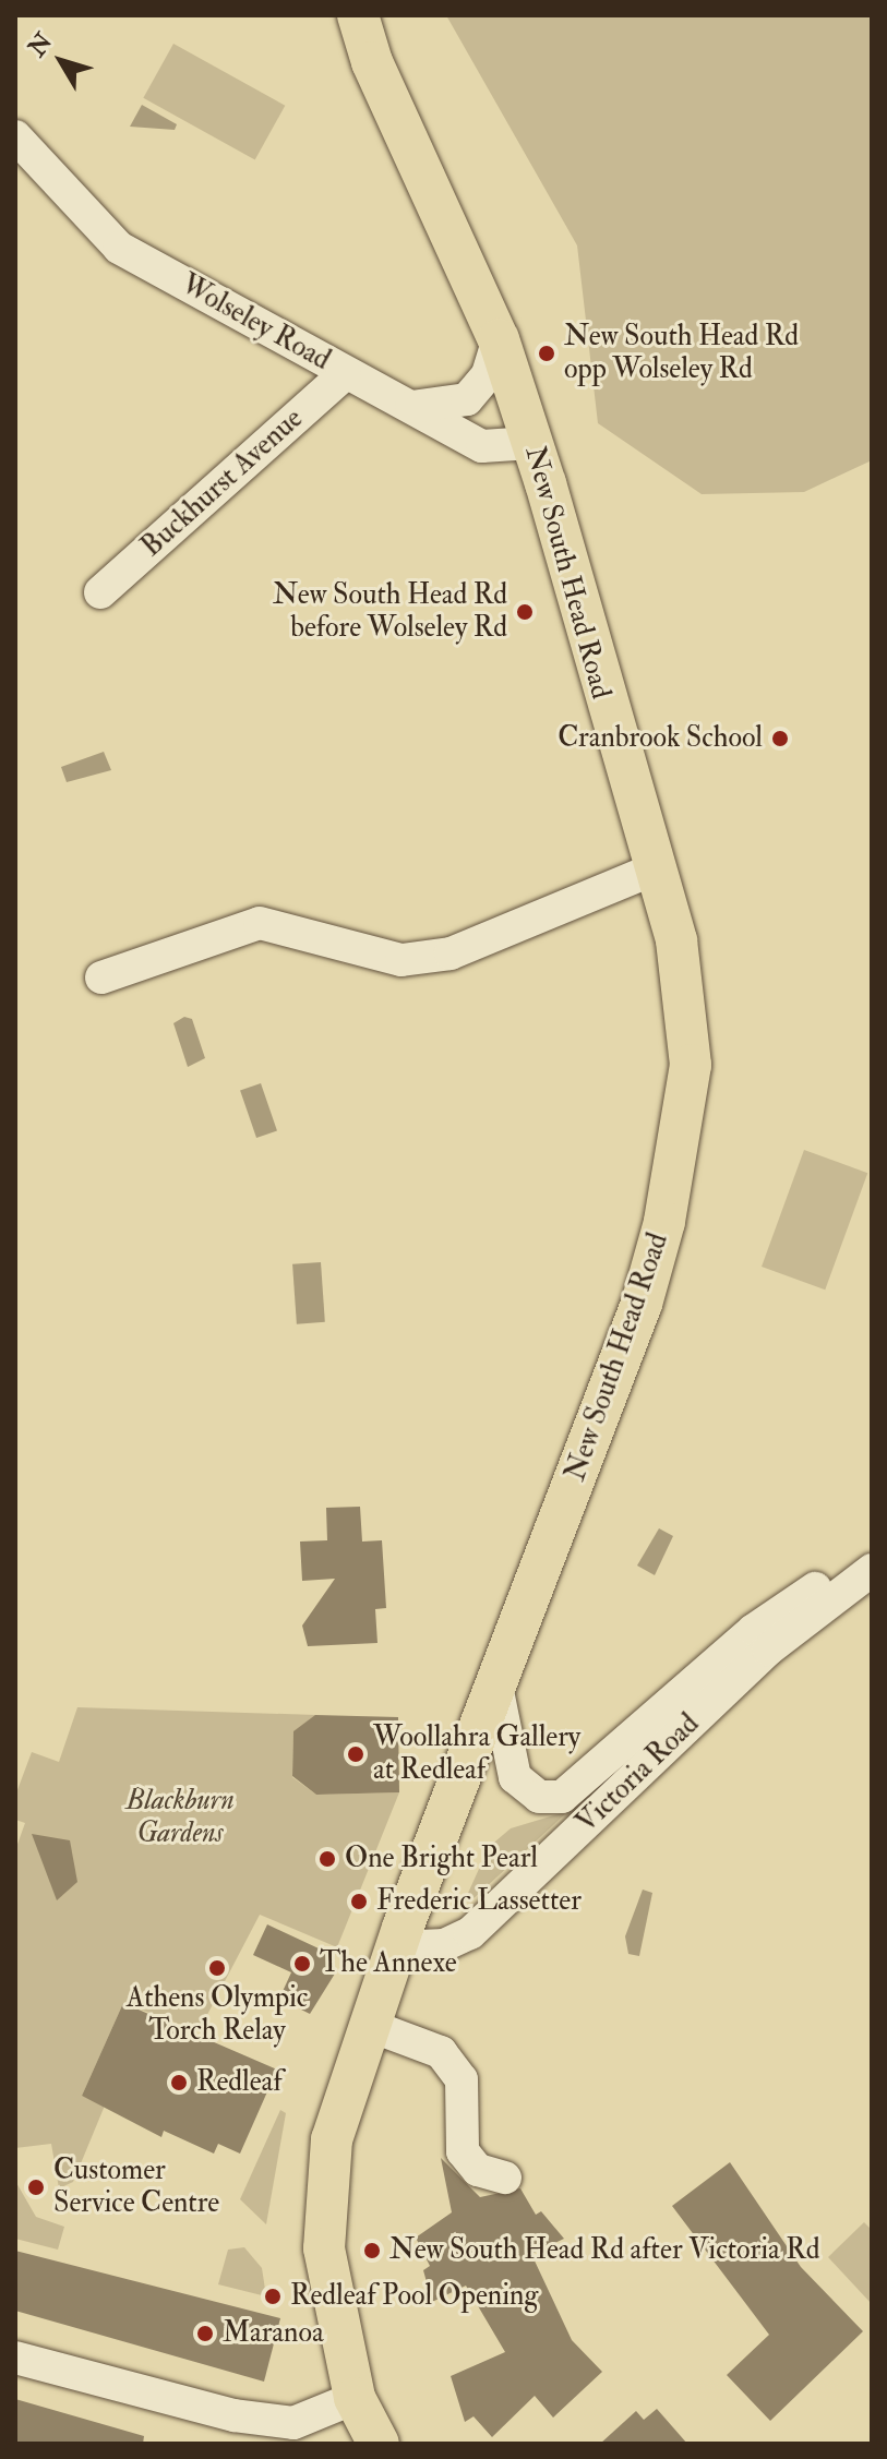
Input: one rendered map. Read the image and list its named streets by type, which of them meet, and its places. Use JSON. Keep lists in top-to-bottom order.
{
  "streets": {
    "main road": ["New South Head Road"],
    "street": ["Wolseley Road", "Buckhurst Avenue", "Victoria Road"]
  },
  "crossings": [
    ["Wolseley Road", "Buckhurst Avenue"],
    ["Wolseley Road", "New South Head Road"],
    ["New South Head Road", "Victoria Road"]
  ],
  "parks": ["Blackburn Gardens"],
  "places": [
    "New South Head Rd opp Wolseley Rd",
    "New South Head Rd before Wolseley Rd",
    "Cranbrook School",
    "Woollahra Gallery at Redleaf",
    "One Bright Pearl",
    "Frederic Lassetter",
    "The Annexe",
    "Athens Olympic Torch Relay",
    "Redleaf",
    "Customer Service Centre",
    "New South Head Rd after Victoria Rd",
    "Redleaf Pool Opening",
    "Maranoa"
  ],
  "north": "top left"
}
